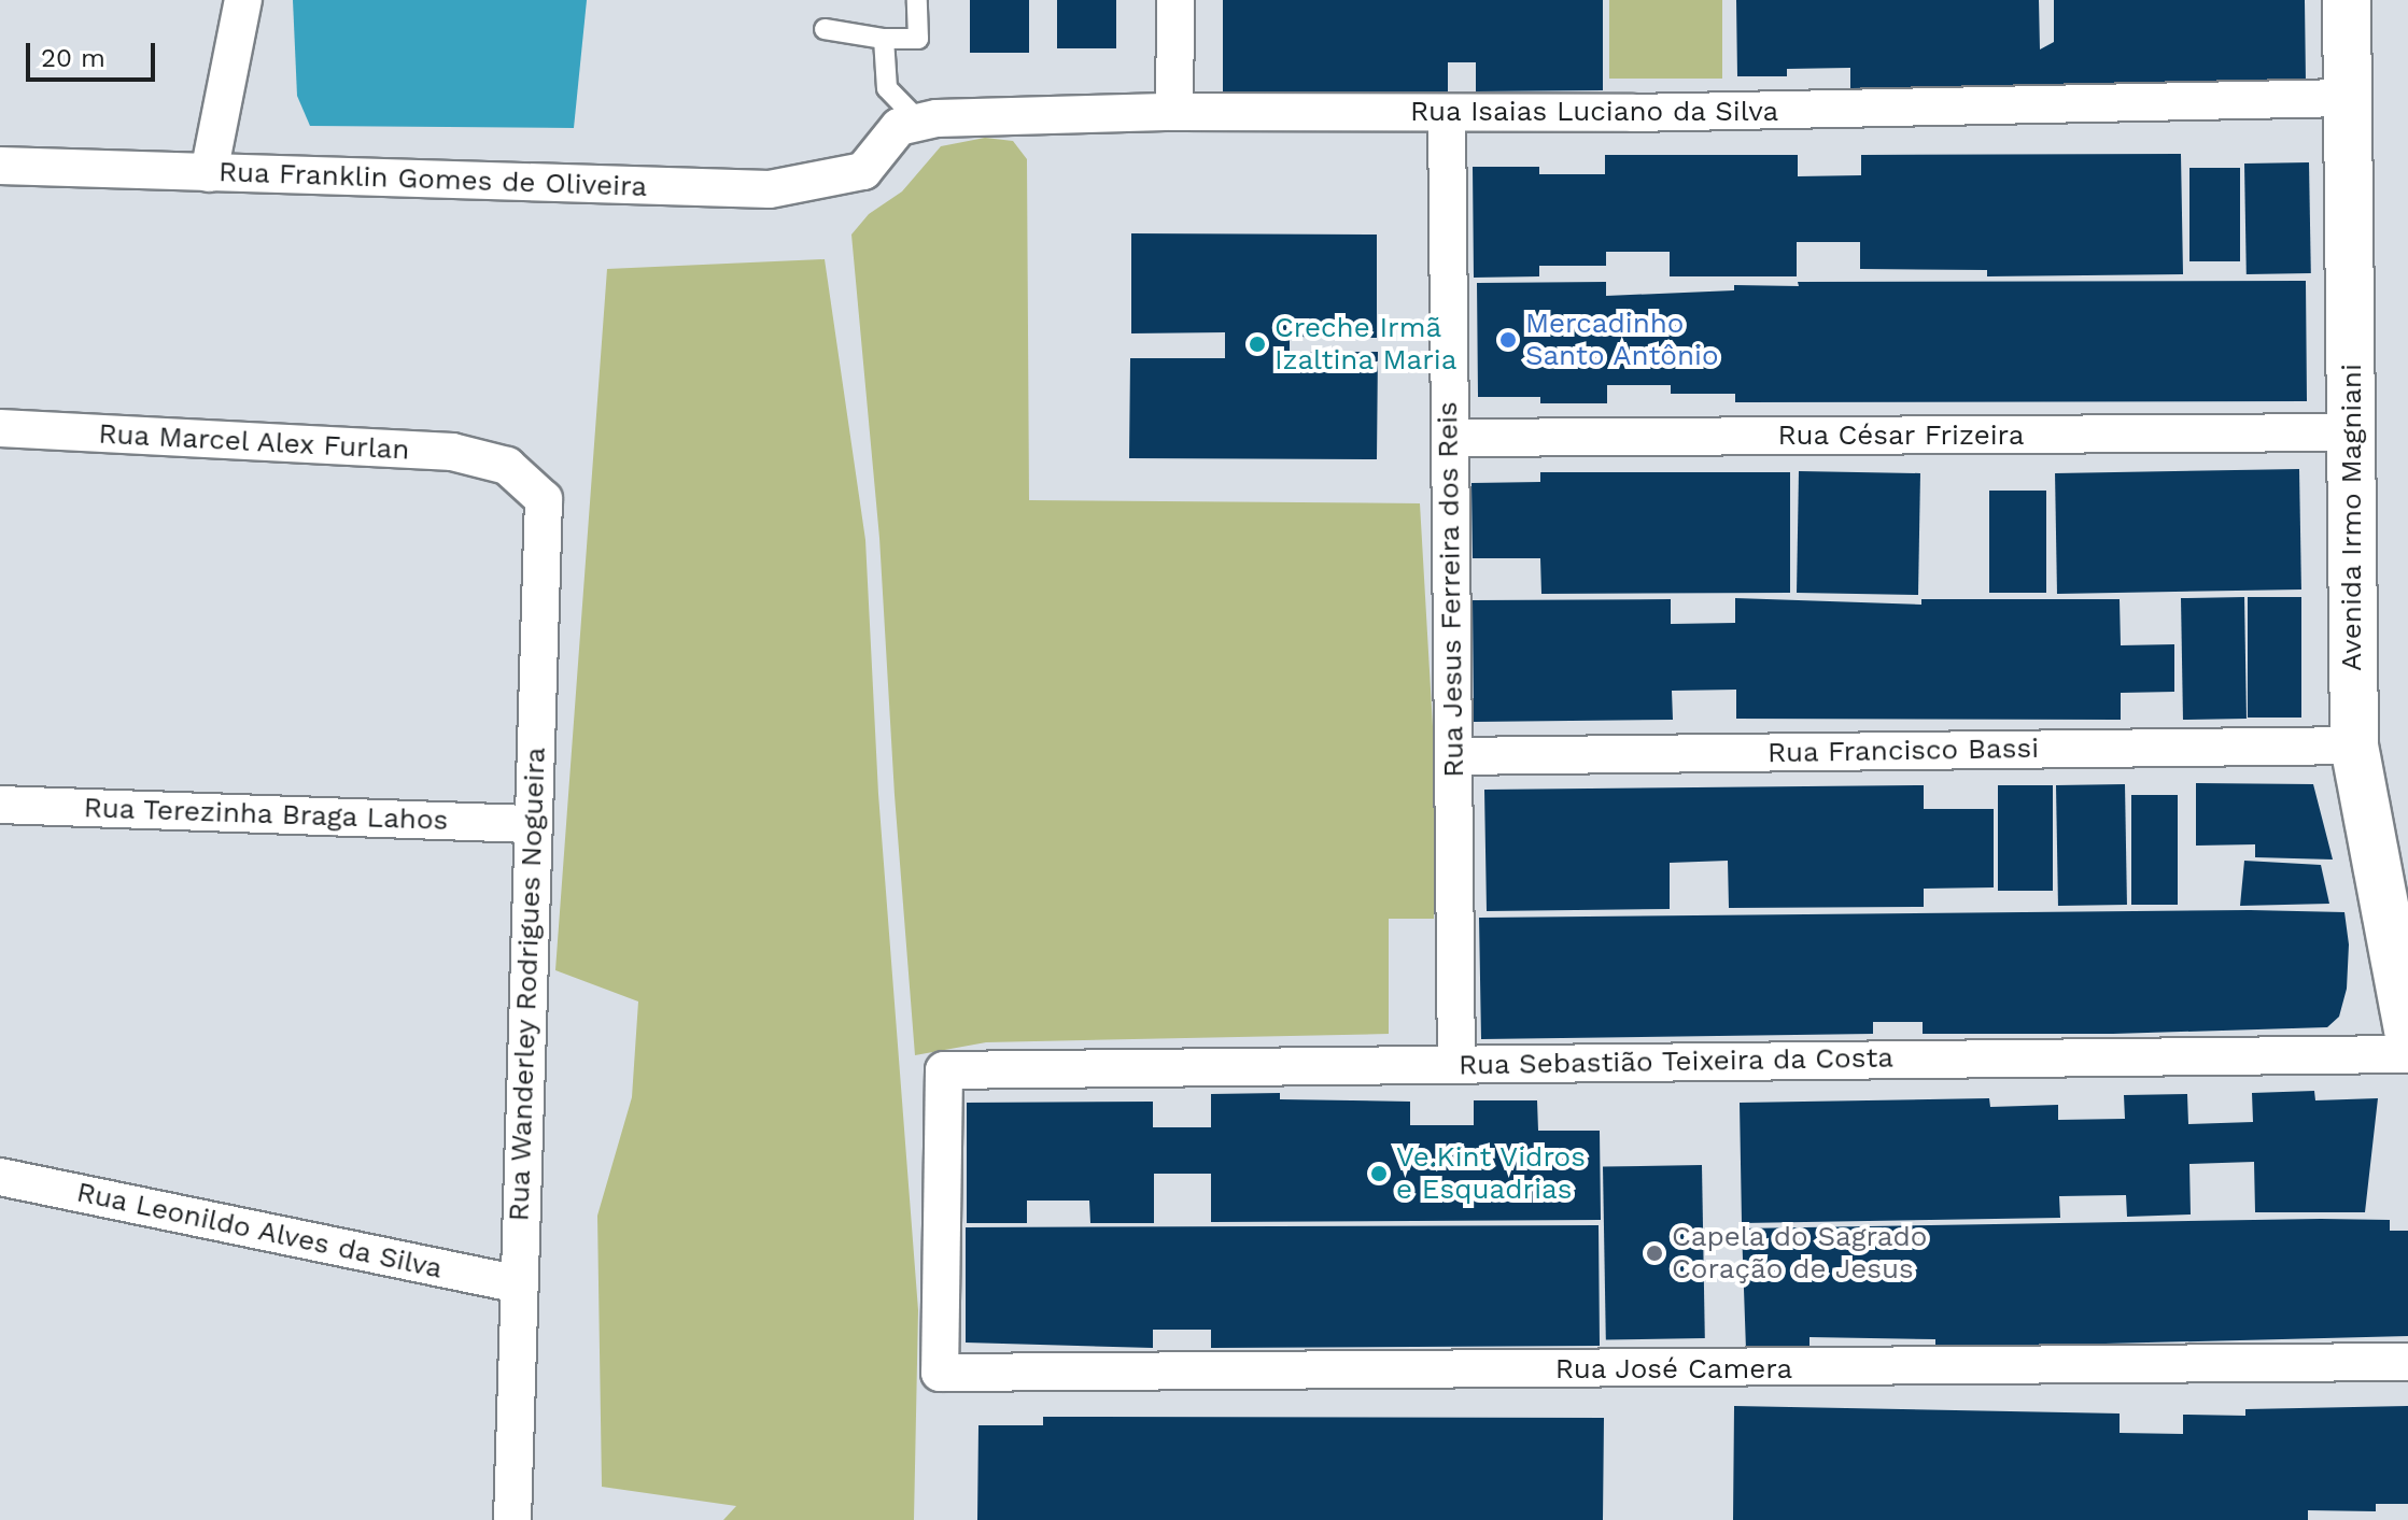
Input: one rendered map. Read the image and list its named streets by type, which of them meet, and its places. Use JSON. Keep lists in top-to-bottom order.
{
  "streets": {
    "street": [
      "Rua Isaias Luciano da Silva",
      "Rua Franklin Gomes de Oliveira",
      "Rua César Frizeira",
      "Rua Marcel Alex Furlan",
      "Avenida Irmo Magniani",
      "Rua Jesus Ferreira dos Reis",
      "Rua Francisco Bassi",
      "Rua Terezinha Braga Lahos",
      "Rua Wanderley Rodrigues Nogueira",
      "Rua Sebastião Teixeira da Costa",
      "Rua Leonildo Alves da Silva",
      "Rua José Camera"
    ]
  },
  "crossings": [
    ["Rua Isaias Luciano da Silva", "Rua Franklin Gomes de Oliveira"],
    ["Rua Isaias Luciano da Silva", "Avenida Irmo Magniani"],
    ["Rua Isaias Luciano da Silva", "Rua Jesus Ferreira dos Reis"],
    ["Rua César Frizeira", "Avenida Irmo Magniani"],
    ["Rua César Frizeira", "Rua Jesus Ferreira dos Reis"],
    ["Rua Marcel Alex Furlan", "Rua Wanderley Rodrigues Nogueira"],
    ["Avenida Irmo Magniani", "Rua Francisco Bassi"],
    ["Rua Jesus Ferreira dos Reis", "Rua Francisco Bassi"],
    ["Rua Jesus Ferreira dos Reis", "Rua Sebastião Teixeira da Costa"],
    ["Rua Terezinha Braga Lahos", "Rua Wanderley Rodrigues Nogueira"],
    ["Rua Wanderley Rodrigues Nogueira", "Rua Leonildo Alves da Silva"],
    ["Rua Sebastião Teixeira da Costa", "Rua José Camera"]
  ],
  "places": [
    "Mercadinho Santo Antônio",
    "Creche Irmã Izaltina Maria",
    "Ve.Kint Vidros e Esquadrias",
    "Capela do Sagrado Coração de Jesus"
  ],
  "scale_bar": "20 m"
}
